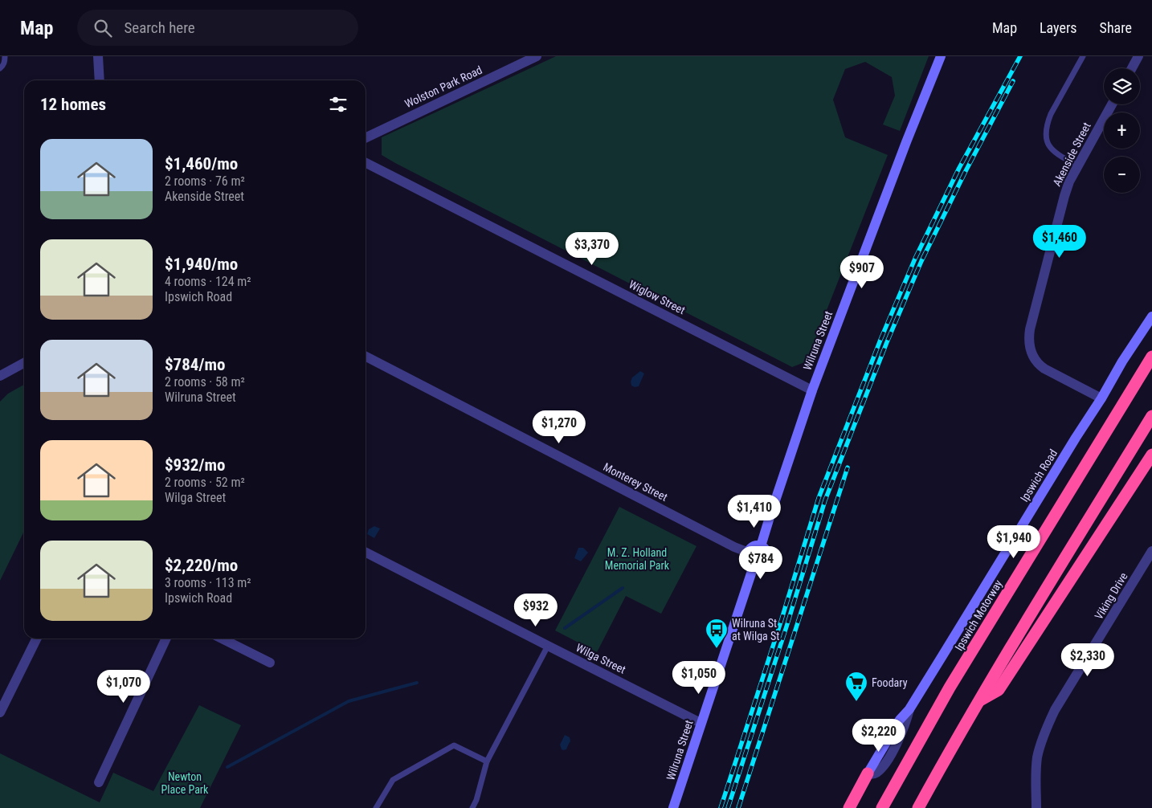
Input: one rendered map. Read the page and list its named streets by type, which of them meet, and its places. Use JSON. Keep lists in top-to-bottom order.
{
  "streets": {
    "highway": ["Ipswich Motorway"],
    "main road": ["Wilruna Street", "Ipswich Road"],
    "street": [
      "Wolston Park Road",
      "Akenside Street",
      "Wiglow Street",
      "Monterey Street",
      "Viking Drive",
      "Wilga Street"
    ]
  },
  "crossings": [
    ["Akenside Street", "Ipswich Road"],
    ["Wiglow Street", "Wilruna Street"],
    ["Wilruna Street", "Monterey Street"],
    ["Wilruna Street", "Wilga Street"]
  ],
  "parks": ["M. Z. Holland Memorial Park", "Newton Place Park"],
  "places": {
    "bus stop": ["Wilruna St at Wilga St"],
    "supermarket": ["Foodary"]
  },
  "page": {
    "header": "Map",
    "search": "Search here",
    "nav": ["Map", "Layers", "Share"],
    "map_buttons": ["+", "−"],
    "heading": "12 homes",
    "list": [
      {
        "name": "$1,460/mo",
        "note": "2 rooms · 76 m² · Akenside Street"
      },
      {
        "name": "$1,940/mo",
        "note": "4 rooms · 124 m² · Ipswich Road"
      },
      {
        "name": "$784/mo",
        "note": "2 rooms · 58 m² · Wilruna Street"
      },
      {
        "name": "$932/mo",
        "note": "2 rooms · 52 m² · Wilga Street"
      },
      {
        "name": "$2,220/mo",
        "note": "3 rooms · 113 m² · Ipswich Road"
      }
    ],
    "price": [
      "$1,460",
      "$3,370",
      "$907",
      "$1,270",
      "$1,410",
      "$1,940",
      "$784",
      "$932",
      "$2,330",
      "$1,050",
      "$1,070",
      "$2,220"
    ]
  }
}
